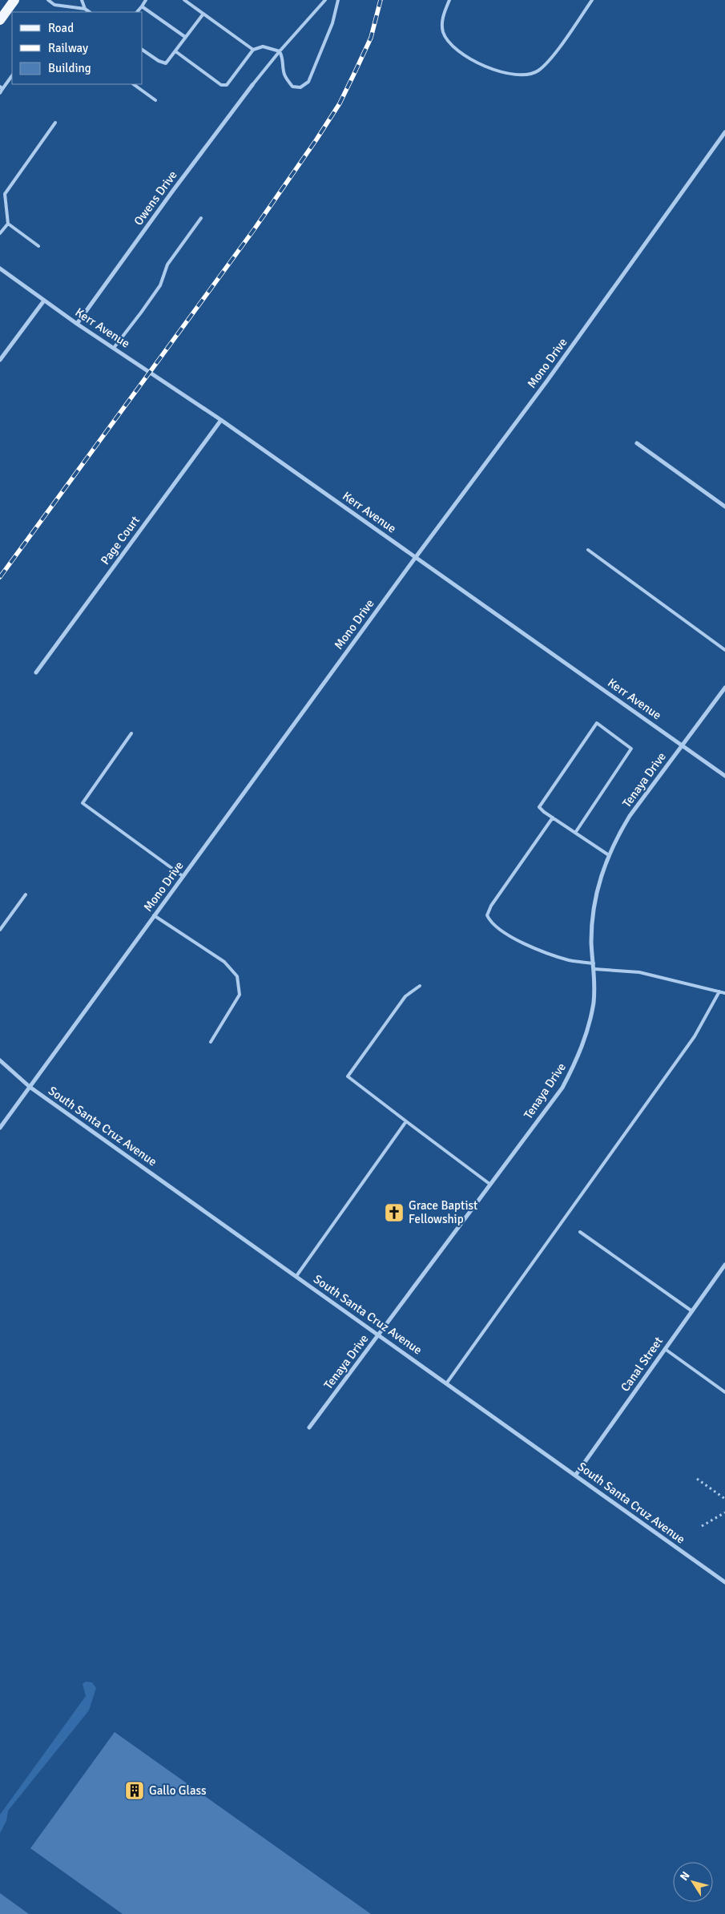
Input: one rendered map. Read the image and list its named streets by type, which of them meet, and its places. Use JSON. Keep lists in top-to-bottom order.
{
  "streets": {
    "street": [
      "Owens Drive",
      "Kerr Avenue",
      "Mono Drive",
      "Page Court",
      "Tenaya Drive",
      "South Santa Cruz Avenue",
      "Canal Street"
    ]
  },
  "crossings": [
    ["Owens Drive", "Kerr Avenue"],
    ["Kerr Avenue", "Mono Drive"],
    ["Kerr Avenue", "Page Court"],
    ["Kerr Avenue", "Tenaya Drive"],
    ["Mono Drive", "South Santa Cruz Avenue"],
    ["Tenaya Drive", "South Santa Cruz Avenue"],
    ["South Santa Cruz Avenue", "Canal Street"]
  ],
  "places": {
    "church": ["Grace Baptist Fellowship"],
    "building": ["Gallo Glass"]
  },
  "legend": ["Road", "Railway", "Building"],
  "north": "top left"
}
